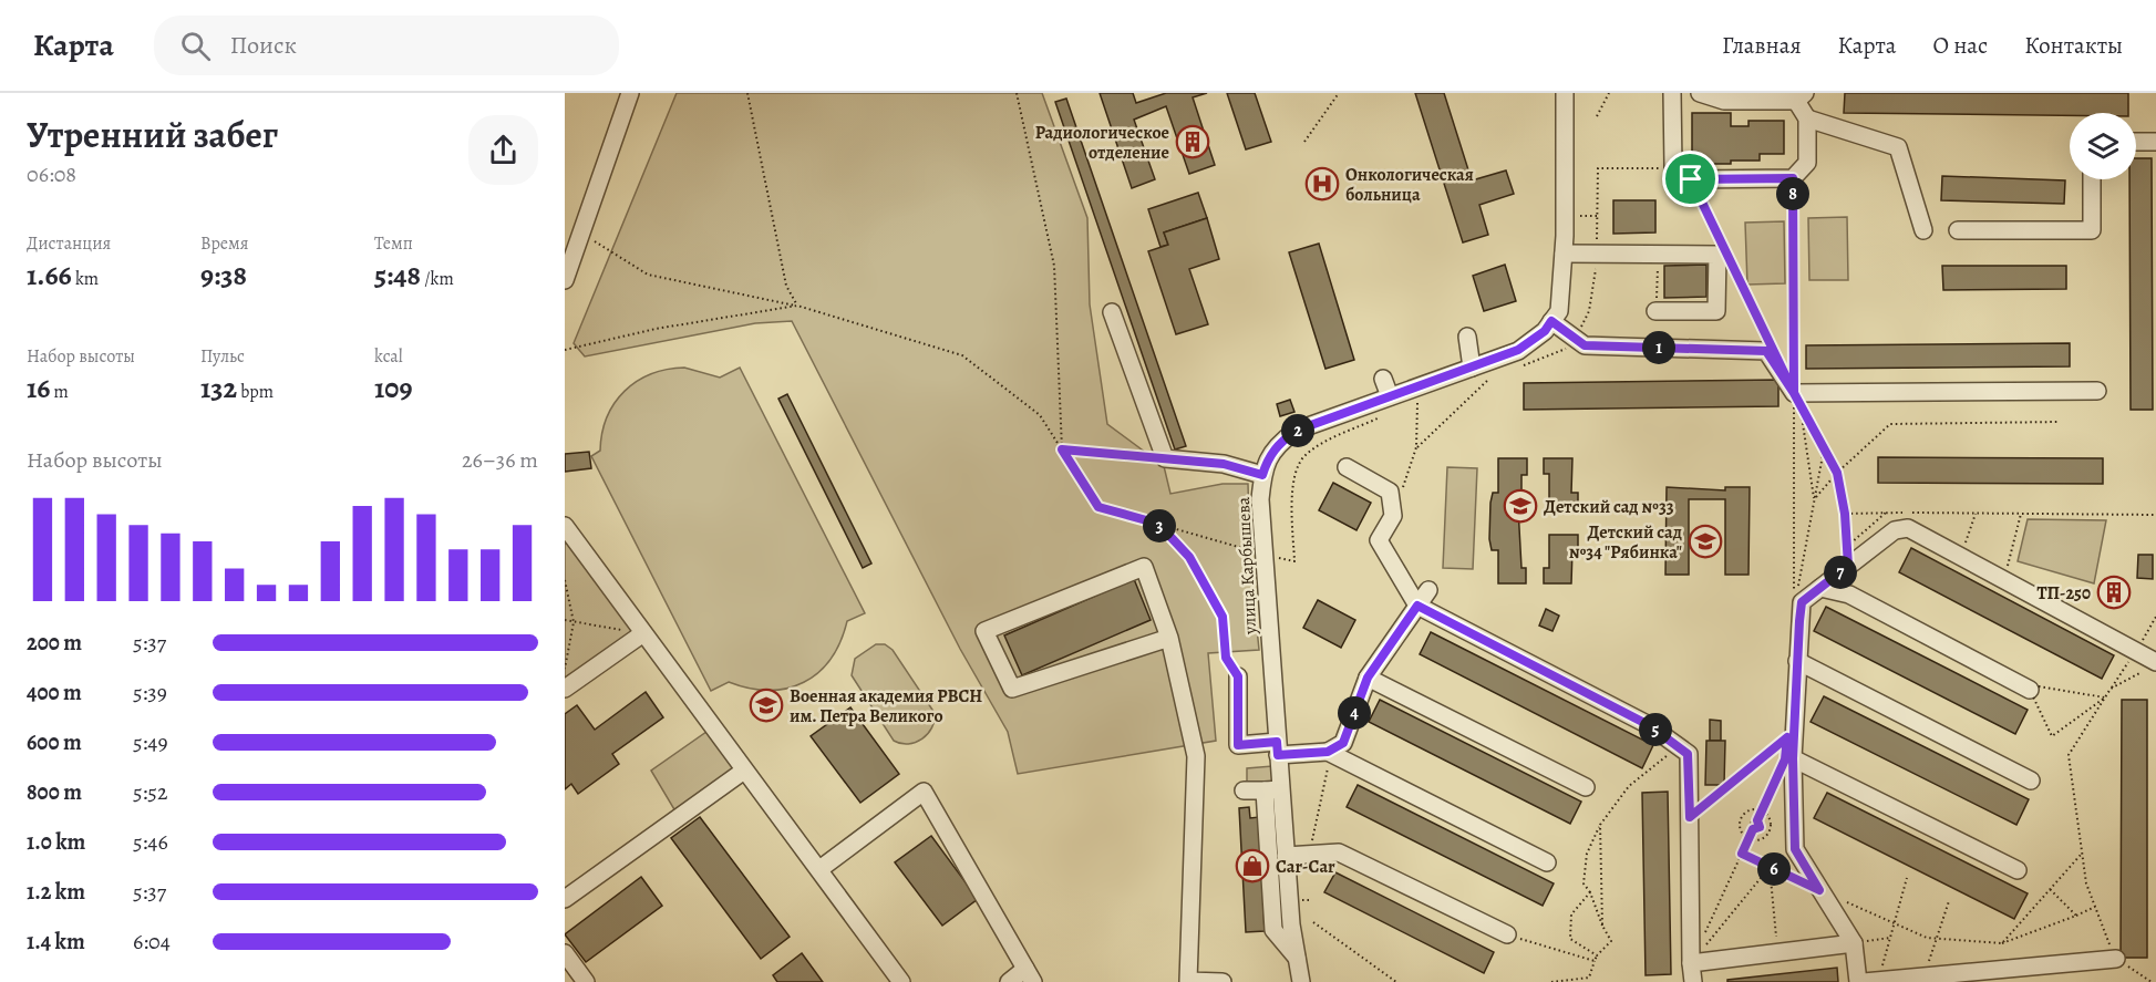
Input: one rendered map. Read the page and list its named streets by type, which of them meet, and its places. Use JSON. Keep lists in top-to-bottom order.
{
  "streets": {
    "street": ["улица Карбышева"]
  },
  "places": {
    "building": ["Радиологическое отделение", "ТП-250"],
    "hospital": ["Онкологическая больница"],
    "school or university": ["Детский сад №33", "Детский сад №34 \"Рябинка\"", "Военная академия РВСН им. Петра Великого"],
    "shop": ["Car-Car"]
  },
  "page": {
    "header": "Карта",
    "search": "Поиск",
    "nav": [
      "Главная",
      "Карта",
      "О нас",
      "Контакты"
    ],
    "heading": ["Утренний забег", "06:08"],
    "pins": [
      "8",
      "1",
      "2",
      "3",
      "7",
      "4",
      "5",
      "6"
    ],
    "stats": [
      ["Дистанция", "1.66 km"],
      ["Время", "9:38"],
      ["Темп", "5:48 /km"],
      ["Набор высоты", "16 m"],
      ["Пульс", "132 bpm"],
      ["kcal", "109"]
    ],
    "chart": ["Набор высоты", "26–36 m"],
    "list": [
      {
        "name": "200 m",
        "note": "5:37"
      },
      {
        "name": "400 m",
        "note": "5:39"
      },
      {
        "name": "600 m",
        "note": "5:49"
      },
      {
        "name": "800 m",
        "note": "5:52"
      },
      {
        "name": "1.0 km",
        "note": "5:46"
      },
      {
        "name": "1.2 km",
        "note": "5:37"
      },
      {
        "name": "1.4 km",
        "note": "6:04"
      }
    ]
  }
}
